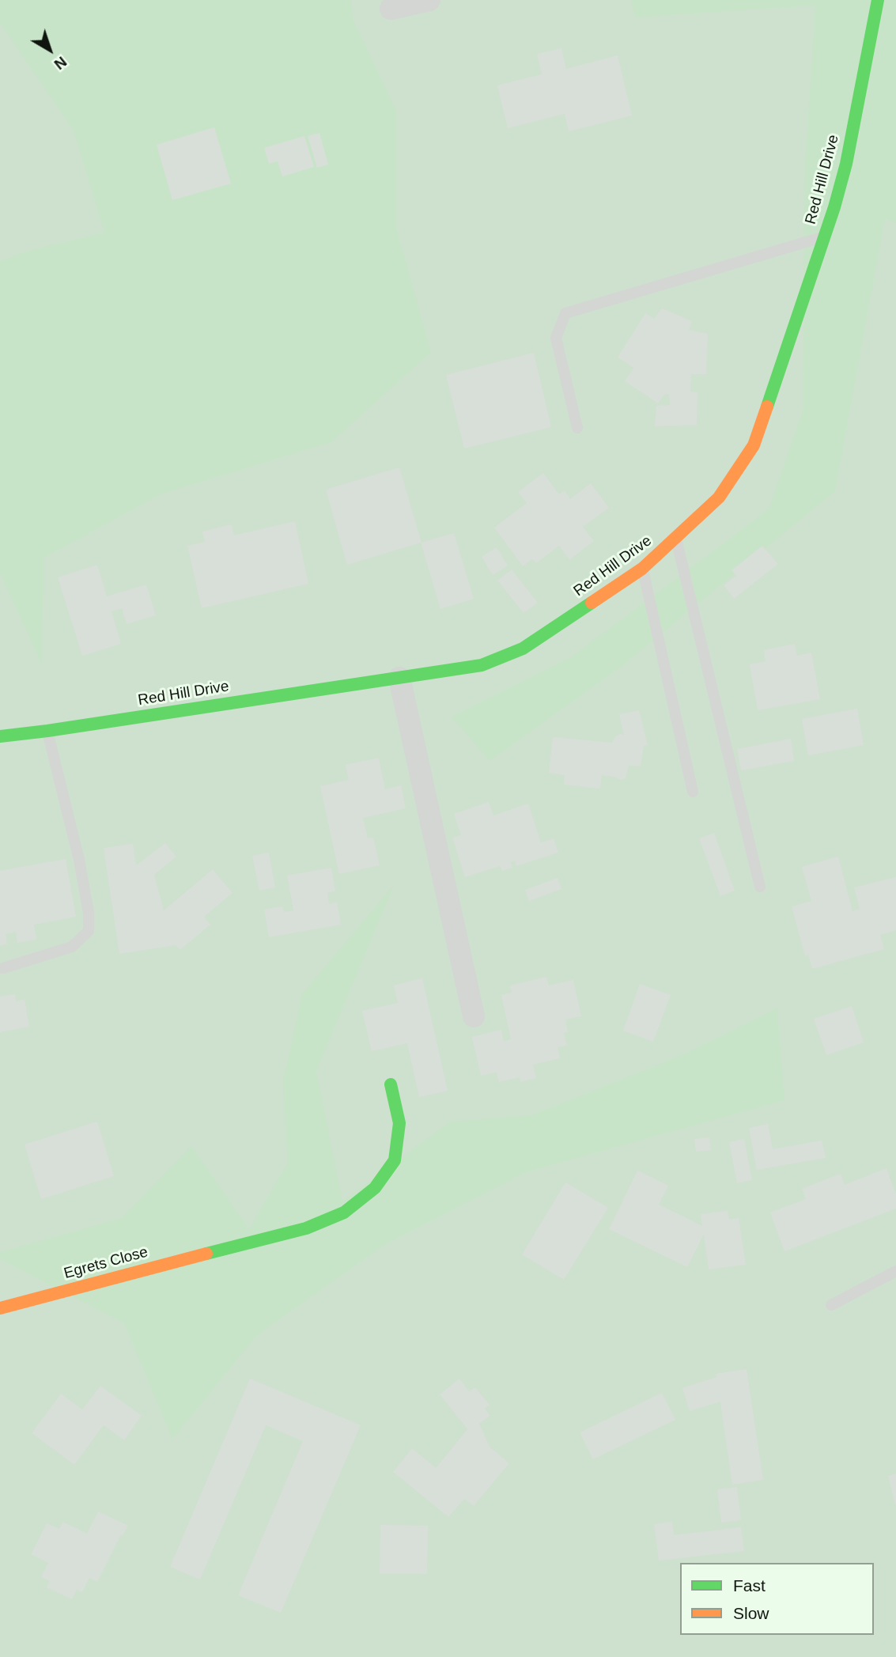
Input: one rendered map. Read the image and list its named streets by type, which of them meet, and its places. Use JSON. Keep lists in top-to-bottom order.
{
  "streets": {
    "street": ["Red Hill Drive", "Egrets Close"]
  },
  "legend": ["Fast", "Slow"],
  "north": "bottom right"
}
